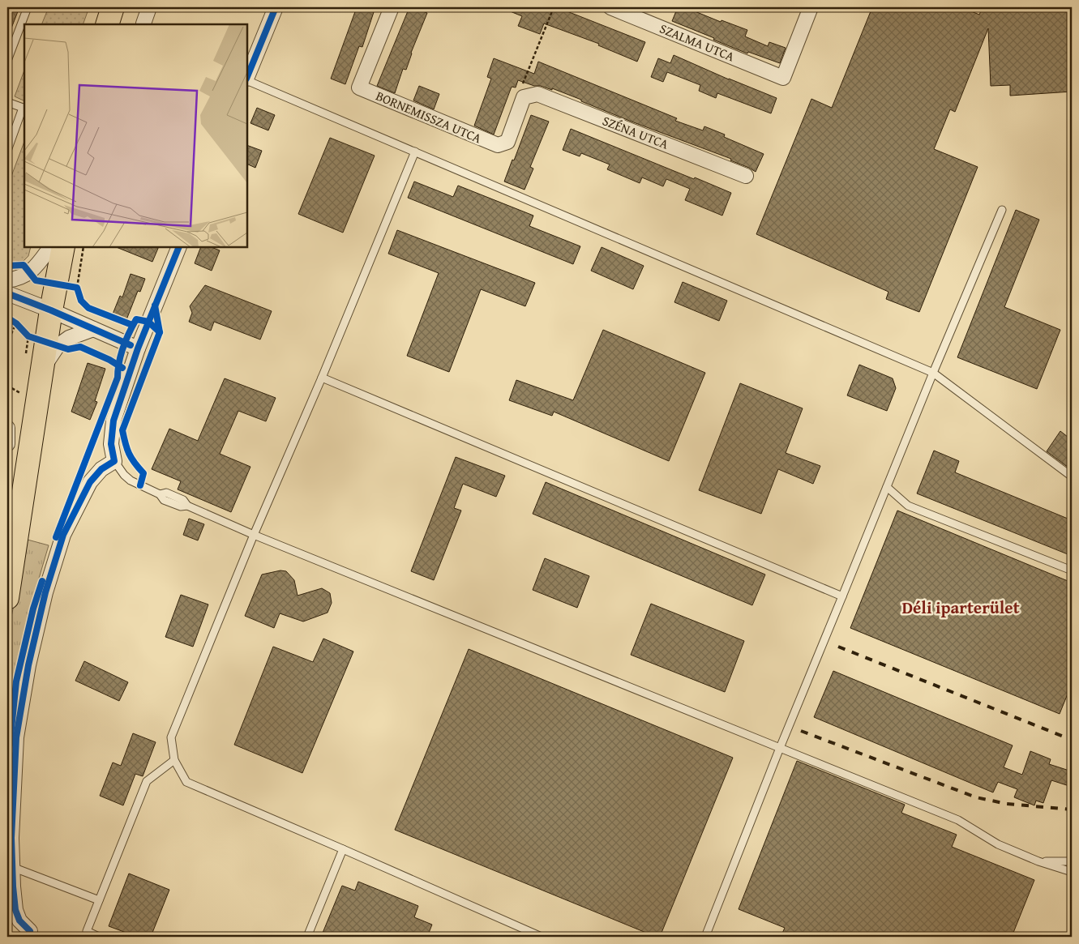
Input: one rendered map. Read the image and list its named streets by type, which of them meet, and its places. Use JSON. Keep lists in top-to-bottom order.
{
  "streets": {
    "street": ["SZALMA UTCA", "BORNEMISSZA UTCA", "SZÉNA UTCA"]
  },
  "crossings": [
    ["BORNEMISSZA UTCA", "SZÉNA UTCA"]
  ],
  "districts": ["Déli iparterület"]
}
